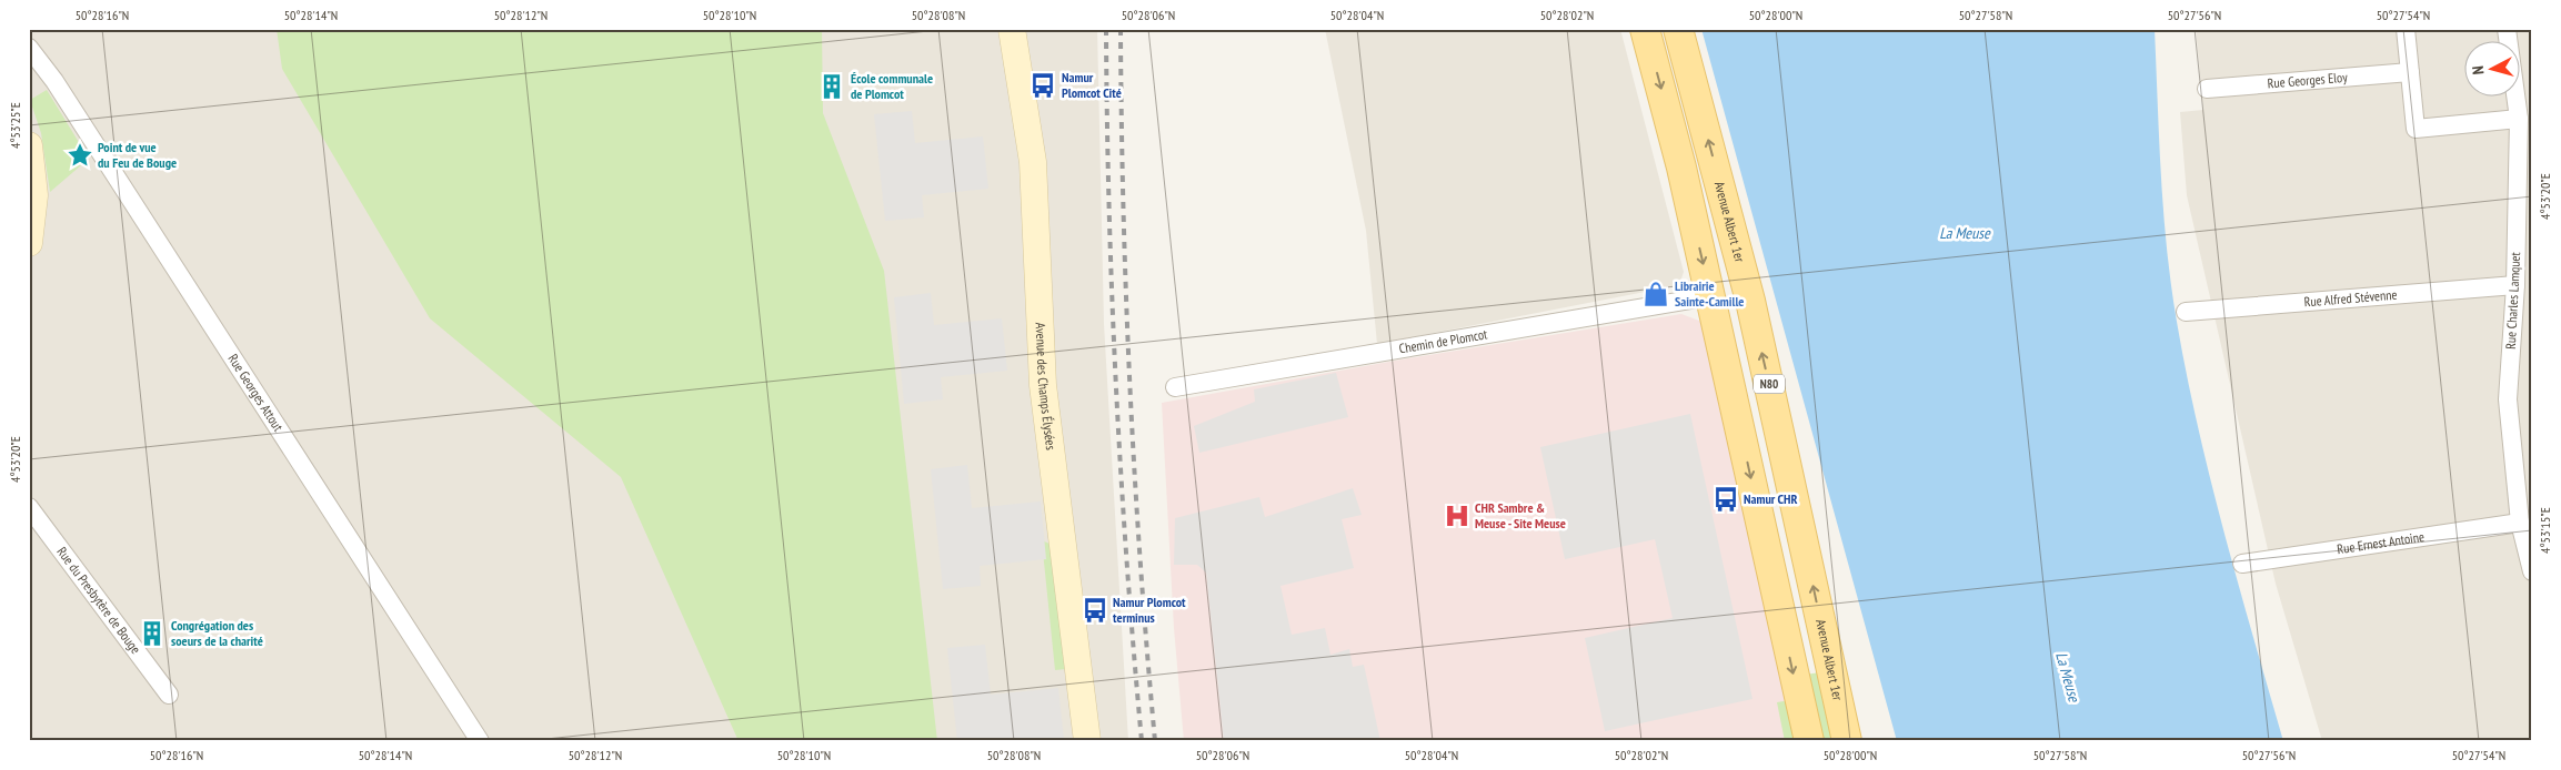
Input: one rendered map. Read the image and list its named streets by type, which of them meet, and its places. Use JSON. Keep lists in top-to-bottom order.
{
  "streets": {
    "main road": ["Avenue Albert 1er", "N80"],
    "street": [
      "Rue Georges Eloy",
      "Rue Alfred Stévenne",
      "Rue Charles Lamquet",
      "Chemin de Plomcot",
      "Avenue des Champs Élysées",
      "Rue Georges Attout",
      "Rue Ernest Antoine",
      "Rue du Presbytère de Bouge"
    ]
  },
  "crossings": [
    ["Rue Alfred Stévenne", "Rue Charles Lamquet"],
    ["Rue Charles Lamquet", "Rue Ernest Antoine"]
  ],
  "water": ["La Meuse"],
  "places": {
    "bus stop": ["Namur Plomcot Cité", "Namur CHR", "Namur Plomcot terminus"],
    "building": ["École communale de Plomcot", "Congrégation des soeurs de la charité"],
    "place": ["Point de vue du Feu de Bouge"],
    "shop": ["Librairie Sainte-Camille"],
    "hospital": ["CHR Sambre & Meuse - Site Meuse"]
  },
  "north": "left",
  "coordinates": [
    "50°28'16\"N",
    "50°28'14\"N",
    "50°28'12\"N",
    "50°28'10\"N",
    "50°28'08\"N",
    "50°28'06\"N",
    "50°28'04\"N",
    "50°28'02\"N",
    "50°28'00\"N",
    "50°27'58\"N",
    "50°27'56\"N",
    "50°27'54\"N",
    "4°53'25\"E",
    "4°53'20\"E",
    "4°53'15\"E"
  ]
}
